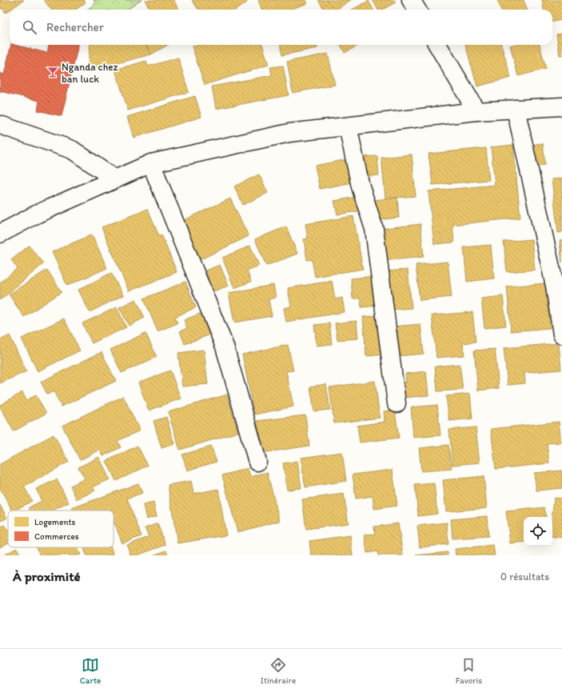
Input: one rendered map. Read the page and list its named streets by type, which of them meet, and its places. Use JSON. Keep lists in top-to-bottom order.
{
  "places": {
    "bar": ["Nganda chez ban luck"]
  },
  "legend": ["Logements", "Commerces"],
  "page": {
    "search": "Rechercher",
    "heading": ["À proximité", "0 résultats"],
    "nav": ["Carte", "Itinéraire", "Favoris"]
  }
}
